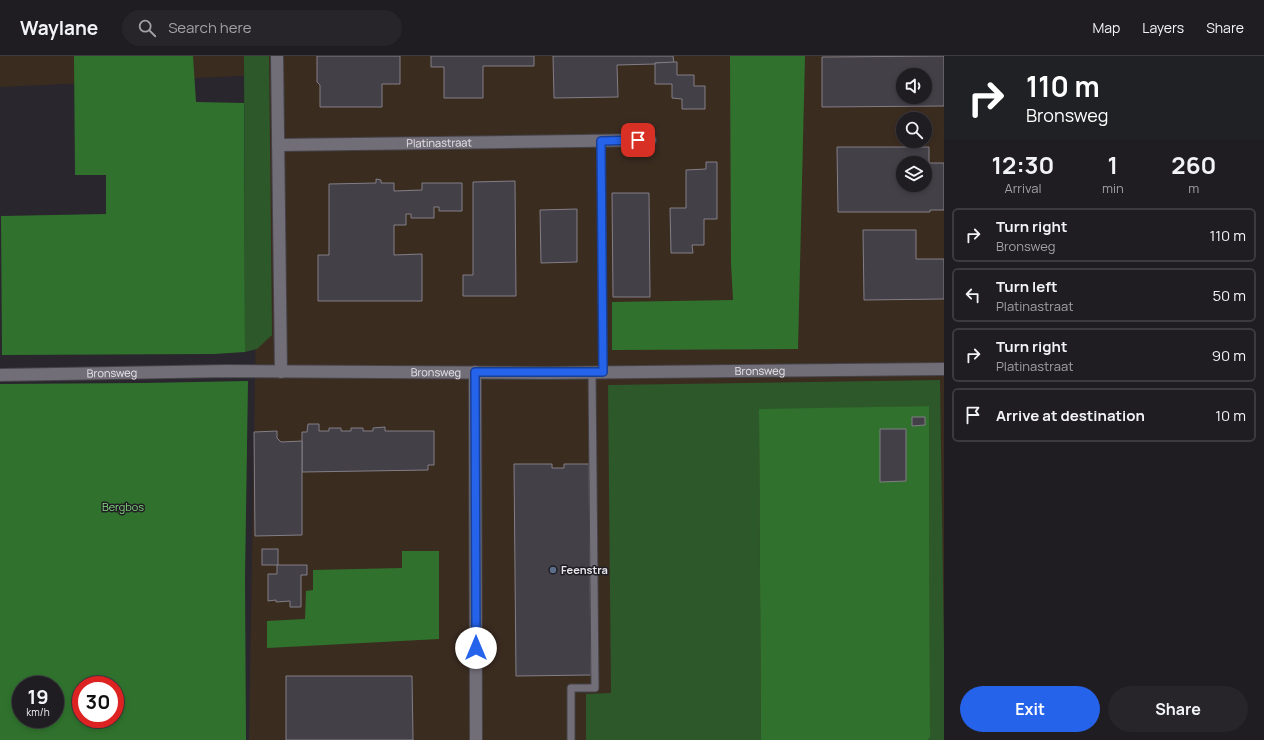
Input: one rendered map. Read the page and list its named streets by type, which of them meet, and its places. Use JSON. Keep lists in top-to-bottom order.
{
  "streets": {
    "street": ["Platinastraat", "Bronsweg"]
  },
  "parks": ["Bergbos"],
  "places": ["Feenstra"],
  "page": {
    "header": "Waylane",
    "search": "Search here",
    "nav": ["Map", "Layers", "Share"],
    "turn": ["110 m", "Bronsweg"],
    "eta": [
      "12:30",
      "Arrival",
      "1",
      "min",
      "260",
      "m"
    ],
    "list": [
      {
        "name": "Turn right",
        "note": "Bronsweg",
        "value": "110 m"
      },
      {
        "name": "Turn left",
        "note": "Platinastraat",
        "value": "50 m"
      },
      {
        "name": "Turn right",
        "note": "Platinastraat",
        "value": "90 m"
      },
      {
        "name": "Arrive at destination",
        "value": "10 m"
      }
    ],
    "speed": "19 km/h",
    "limit": "30",
    "buttons": ["Exit", "Share"]
  }
}
